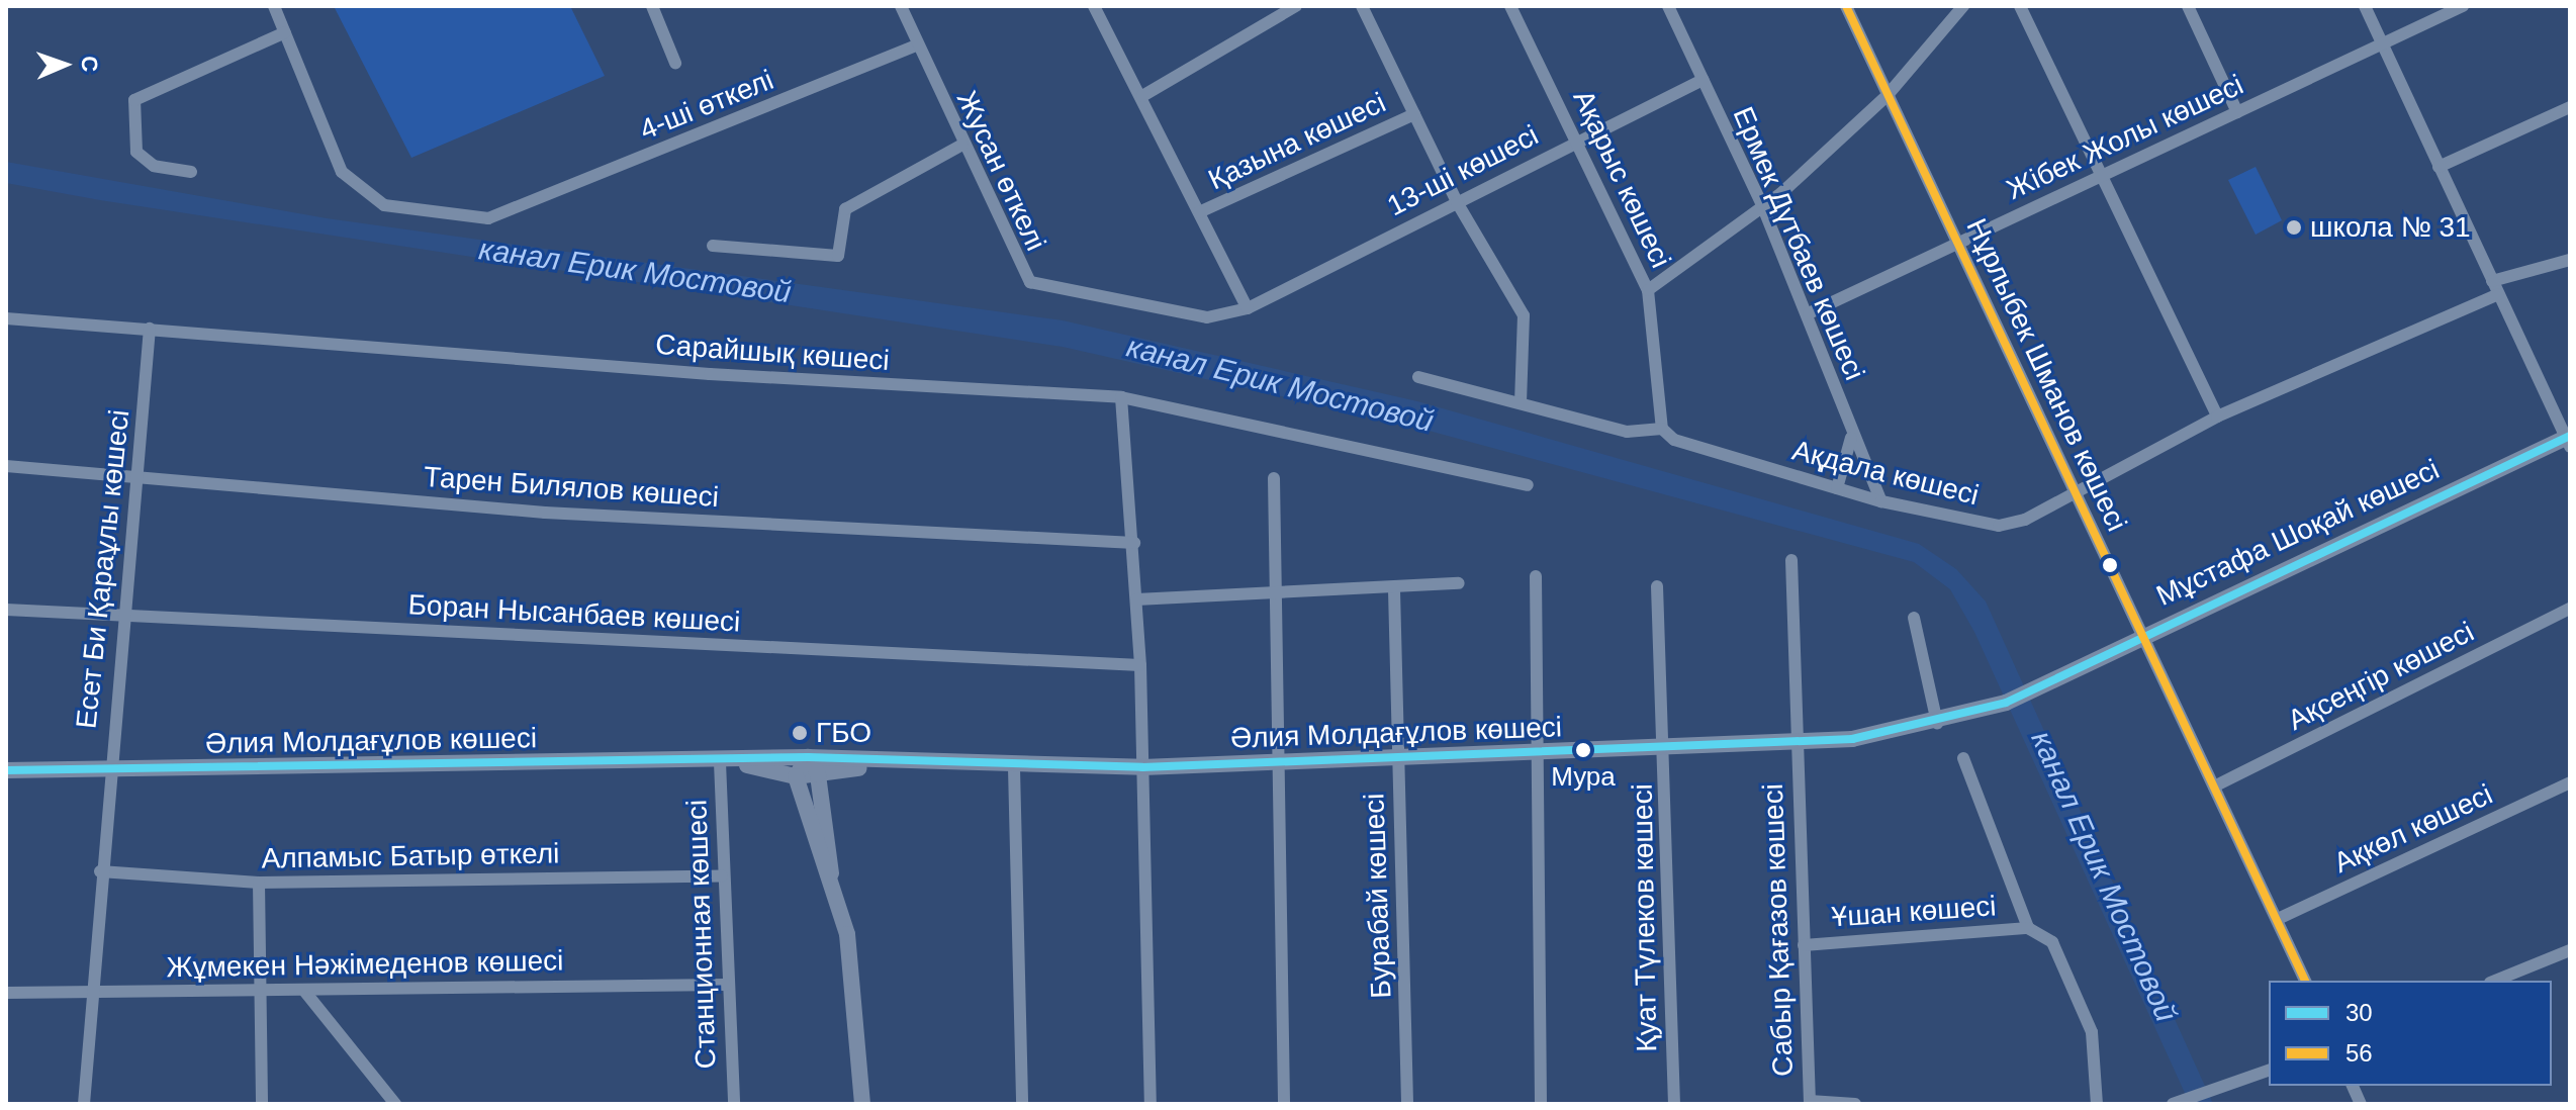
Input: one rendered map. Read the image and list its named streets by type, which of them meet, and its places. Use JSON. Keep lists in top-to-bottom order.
{
  "streets": {
    "main road": ["Мұстафа Шоқай көшесi", "Әлия Молдағұлов көшесі"],
    "street": [
      "4-шi өткелi",
      "Жібек Жолы көшесі",
      "Қазына көшесі",
      "Жусан өткелі",
      "13-ші көшесi",
      "Ақарыс көшесi",
      "Ермек Дүтбаев көшесi",
      "Сарайшық көшесі",
      "Нұрлыбек Шманов көшесі",
      "Ақдала көшесі",
      "Тарен Билялов көшесі",
      "Есет Би Қараұлы көшесі",
      "Боран Нысанбаев көшесі",
      "Ақсеңгір көшесі",
      "Ақкөл көшесі",
      "Алпамыс Батыр өткелі",
      "Бурабай көшесi",
      "Ұшан көшесі",
      "Қуат Түлеков көшесі",
      "Сабыр Қағазов көшесі",
      "Станционная көшесі",
      "Жұмекен Нәжімеденов көшесі"
    ]
  },
  "crossings": [
    ["4-шi өткелi", "Жусан өткелі"],
    ["Жібек Жолы көшесі", "Ермек Дүтбаев көшесi"],
    ["Жібек Жолы көшесі", "Нұрлыбек Шманов көшесі"],
    ["Жусан өткелі", "13-ші көшесi"],
    ["13-ші көшесi", "Ақарыс көшесi"],
    ["13-ші көшесi", "Ермек Дүтбаев көшесi"],
    ["Ақарыс көшесi", "Ақдала көшесі"],
    ["Ермек Дүтбаев көшесi", "Ақдала көшесі"],
    ["Сарайшық көшесі", "Есет Би Қараұлы көшесі"],
    ["Нұрлыбек Шманов көшесі", "Ақдала көшесі"],
    ["Нұрлыбек Шманов көшесі", "Мұстафа Шоқай көшесi"],
    ["Нұрлыбек Шманов көшесі", "Ақсеңгір көшесі"],
    ["Нұрлыбек Шманов көшесі", "Ақкөл көшесі"],
    ["Тарен Билялов көшесі", "Есет Би Қараұлы көшесі"],
    ["Мұстафа Шоқай көшесi", "Әлия Молдағұлов көшесі"],
    ["Есет Би Қараұлы көшесі", "Боран Нысанбаев көшесі"],
    ["Есет Би Қараұлы көшесі", "Әлия Молдағұлов көшесі"],
    ["Есет Би Қараұлы көшесі", "Алпамыс Батыр өткелі"],
    ["Есет Би Қараұлы көшесі", "Жұмекен Нәжімеденов көшесі"],
    ["Әлия Молдағұлов көшесі", "Бурабай көшесi"],
    ["Әлия Молдағұлов көшесі", "Қуат Түлеков көшесі"],
    ["Әлия Молдағұлов көшесі", "Сабыр Қағазов көшесі"],
    ["Әлия Молдағұлов көшесі", "Станционная көшесі"],
    ["Алпамыс Батыр өткелі", "Станционная көшесі"],
    ["Ұшан көшесі", "Сабыр Қағазов көшесі"],
    ["Станционная көшесі", "Жұмекен Нәжімеденов көшесі"]
  ],
  "water": ["канал Ерик Мостовой"],
  "places": ["школа № 31", "ГБО", "Мура"],
  "lines": ["transit line 56", "transit line 30"],
  "legend": ["30", "56"],
  "north": "right"
}
